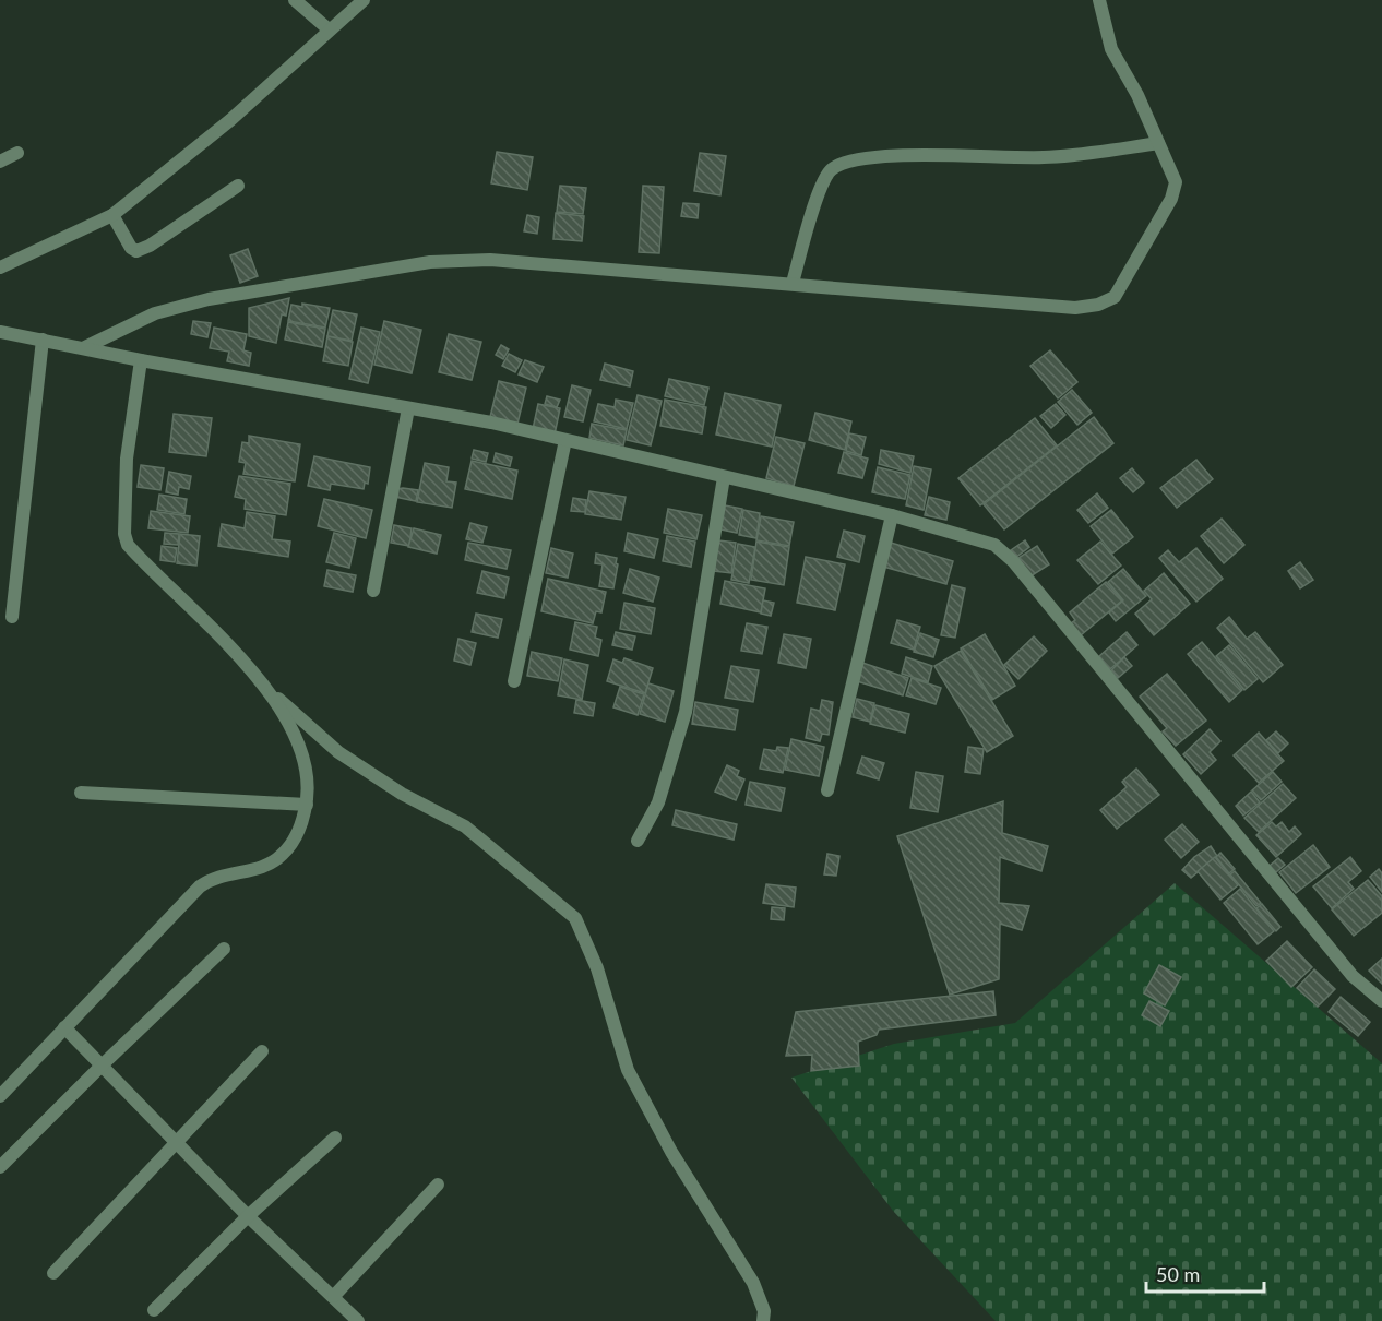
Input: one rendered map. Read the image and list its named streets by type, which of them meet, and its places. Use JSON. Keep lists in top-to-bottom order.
{
  "scale_bar": "50 m"
}
